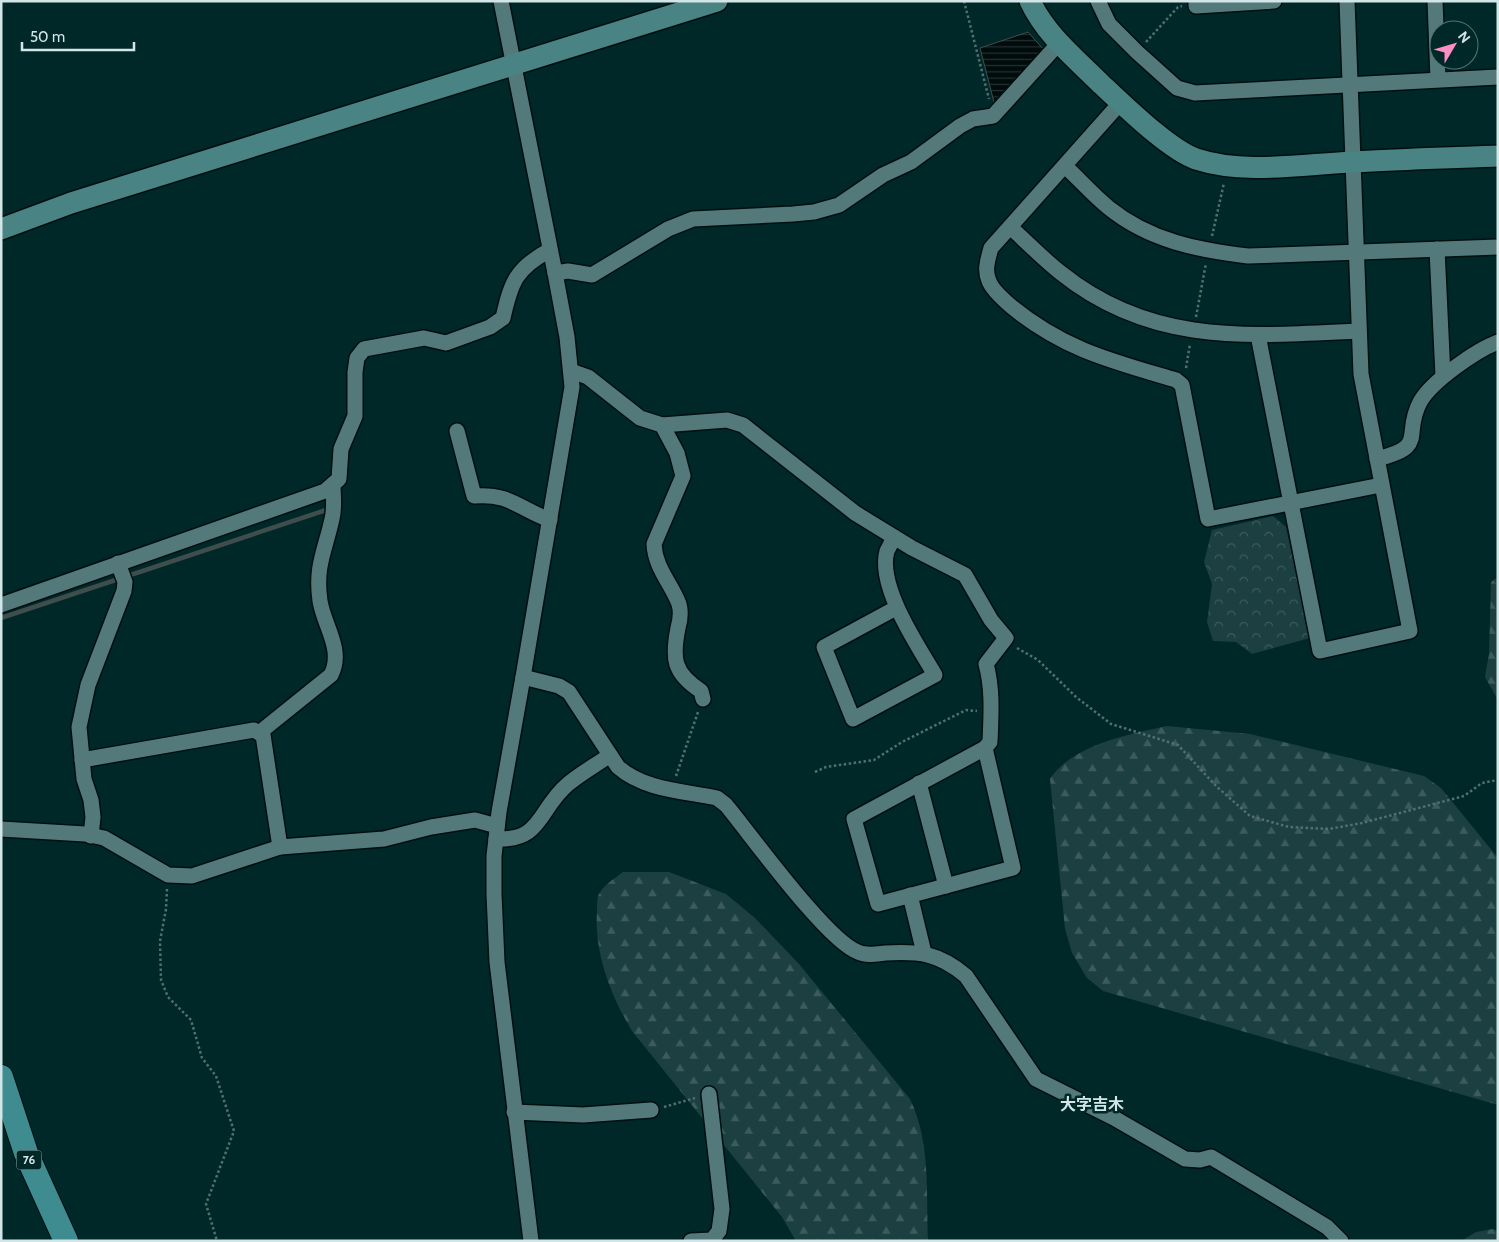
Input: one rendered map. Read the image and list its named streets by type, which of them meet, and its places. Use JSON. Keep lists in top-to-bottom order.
{
  "streets": {
    "main road": ["76"]
  },
  "districts": ["大字吉木"],
  "scale_bar": "50 m",
  "north": "top right"
}
